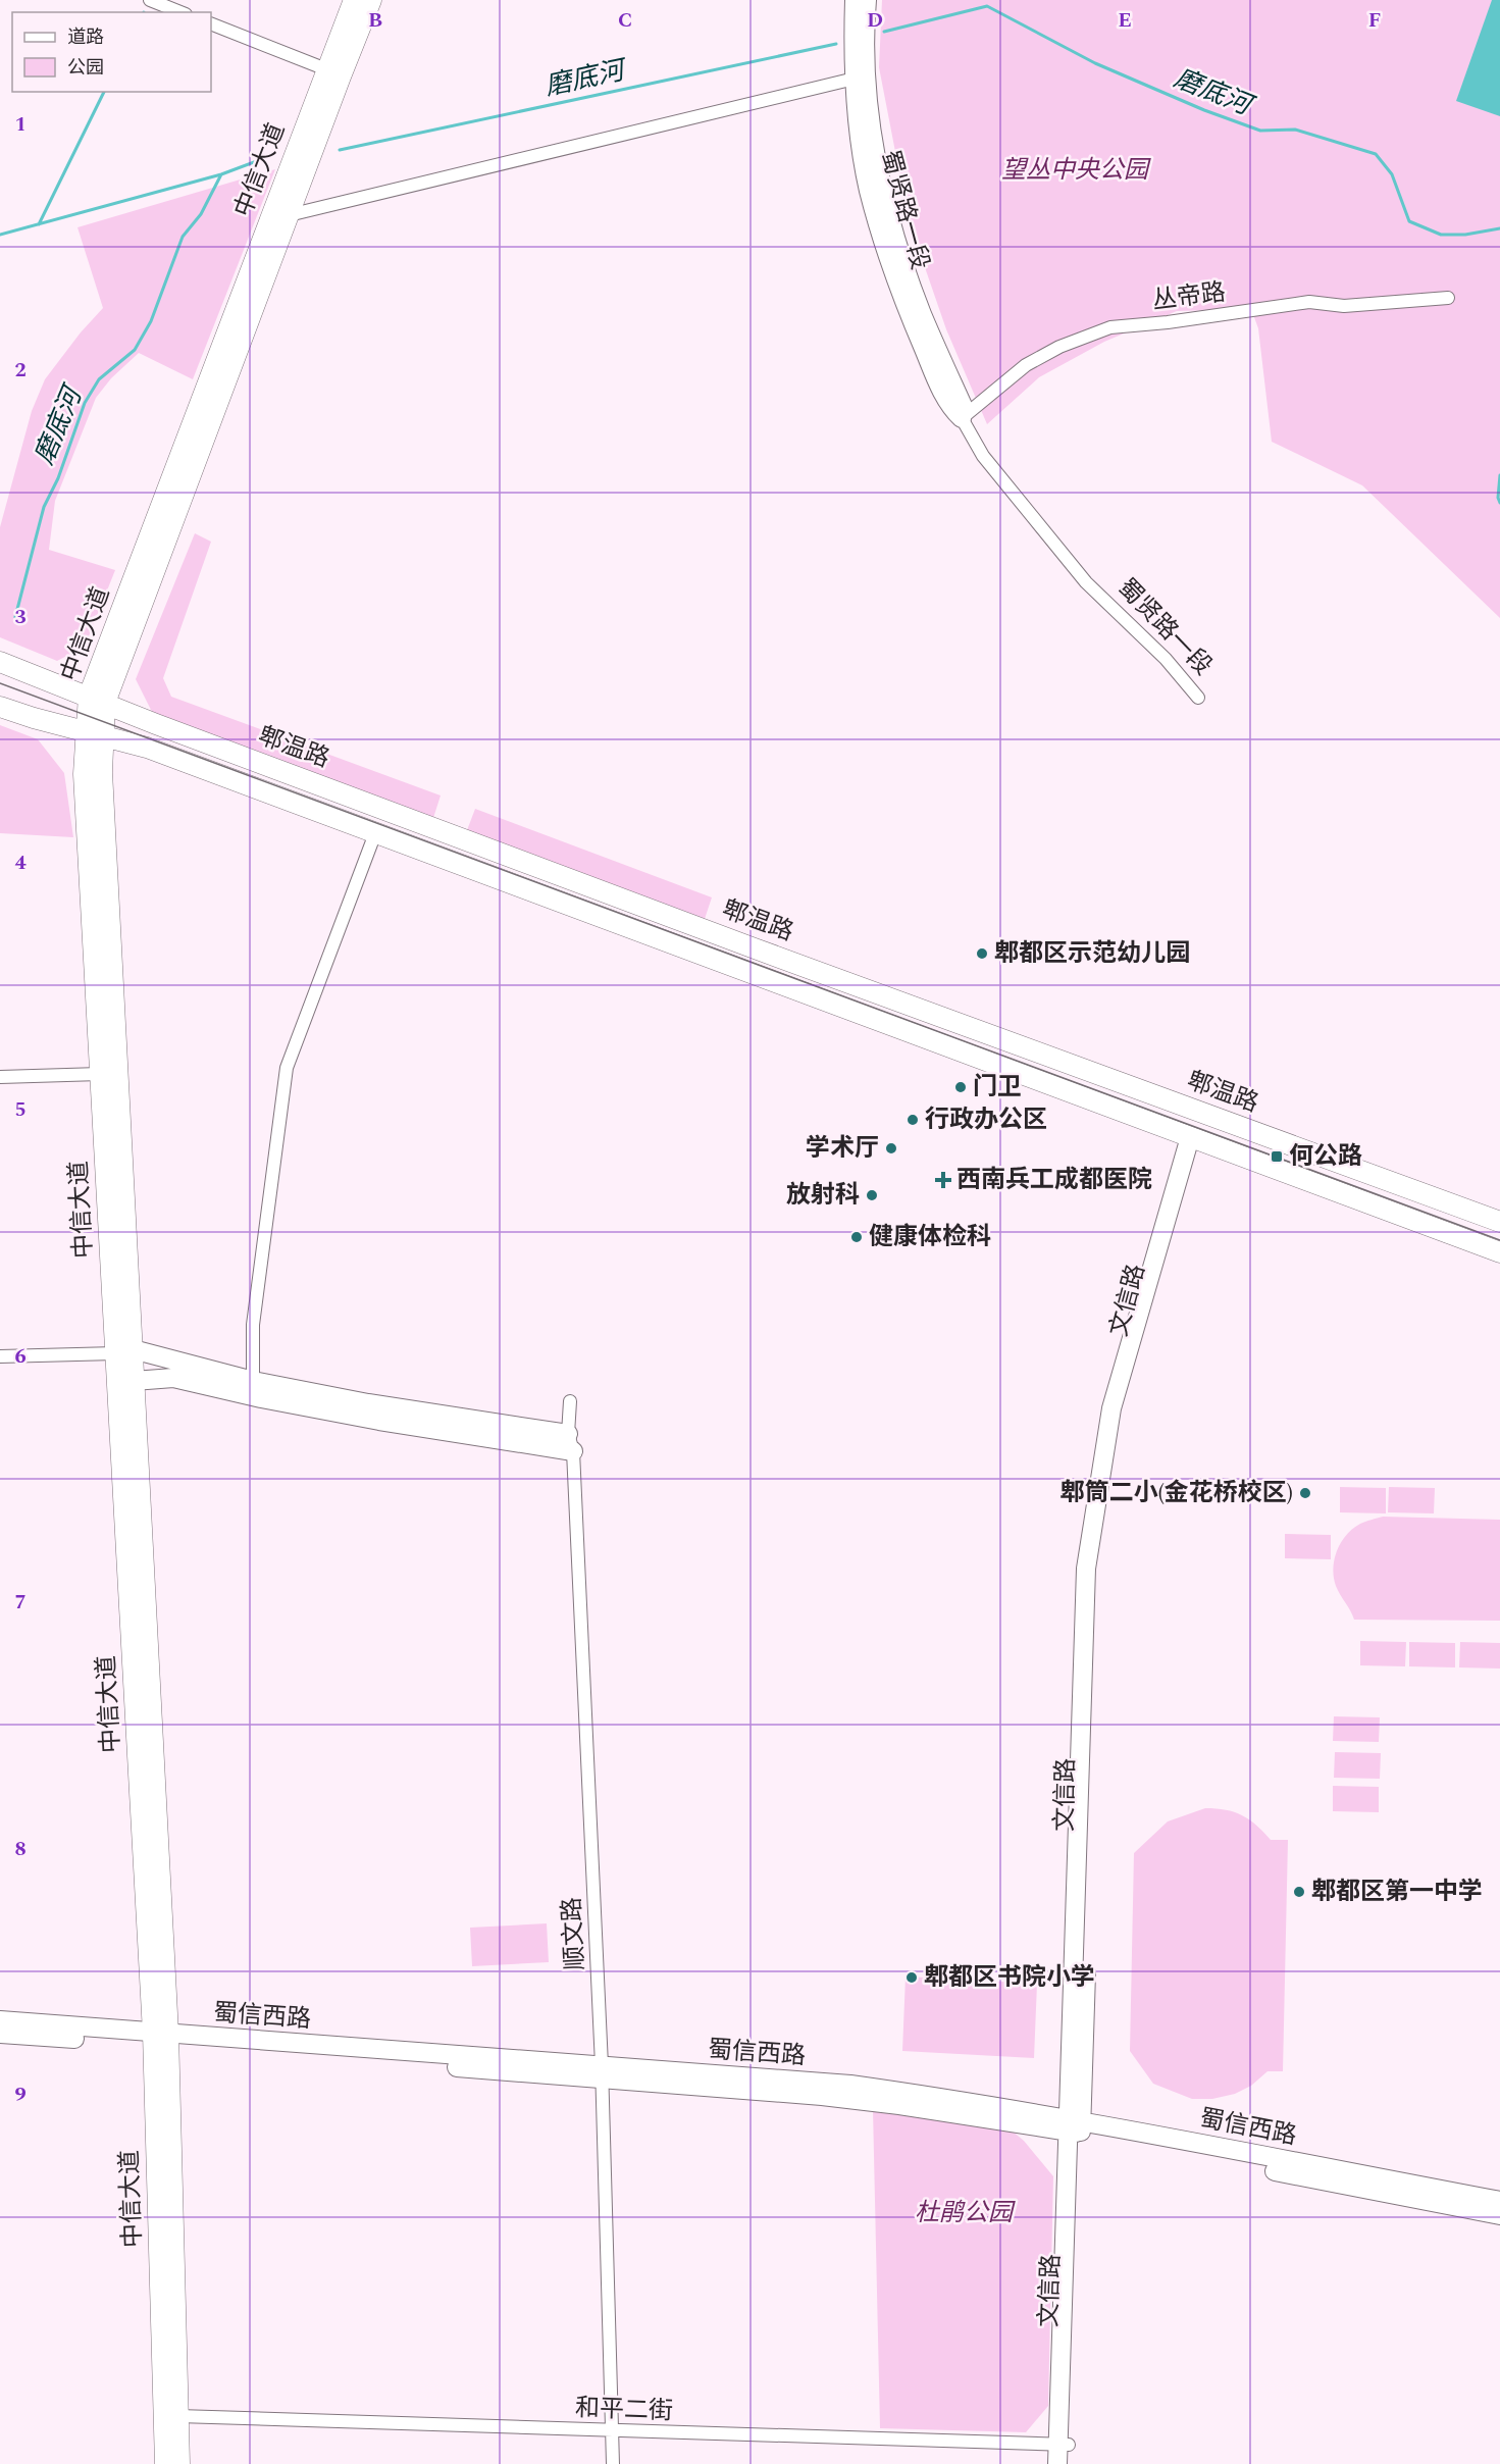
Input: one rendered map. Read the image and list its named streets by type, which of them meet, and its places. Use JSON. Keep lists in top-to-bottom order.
{
  "streets": {
    "main road": ["中信大道", "郫温路"],
    "street": [
      "蜀贤路一段",
      "丛帝路",
      "文信路",
      "顺文路",
      "蜀信西路",
      "和平二街"
    ]
  },
  "crossings": [
    ["中信大道", "郫温路"],
    ["中信大道", "蜀信西路"],
    ["中信大道", "和平二街"],
    ["蜀贤路一段", "丛帝路"],
    ["文信路", "蜀信西路"],
    ["文信路", "和平二街"],
    ["顺文路", "蜀信西路"],
    ["顺文路", "和平二街"]
  ],
  "water": ["磨底河"],
  "parks": ["望丛中央公园", "杜鹃公园"],
  "places": {
    "other": [
      "郫都区示范幼儿园",
      "门卫",
      "行政办公区",
      "学术厅",
      "放射科",
      "健康体检科",
      "郫筒二小(金花桥校区)",
      "郫都区第一中学",
      "郫都区书院小学"
    ],
    "transit": ["何公路"],
    "health": ["西南兵工成都医院"]
  },
  "legend": ["道路", "公园"],
  "grid": {
    "columns": [
      "B",
      "C",
      "D",
      "E",
      "F"
    ],
    "rows": [
      "1",
      "2",
      "3",
      "4",
      "5",
      "6",
      "7",
      "8",
      "9"
    ]
  }
}
